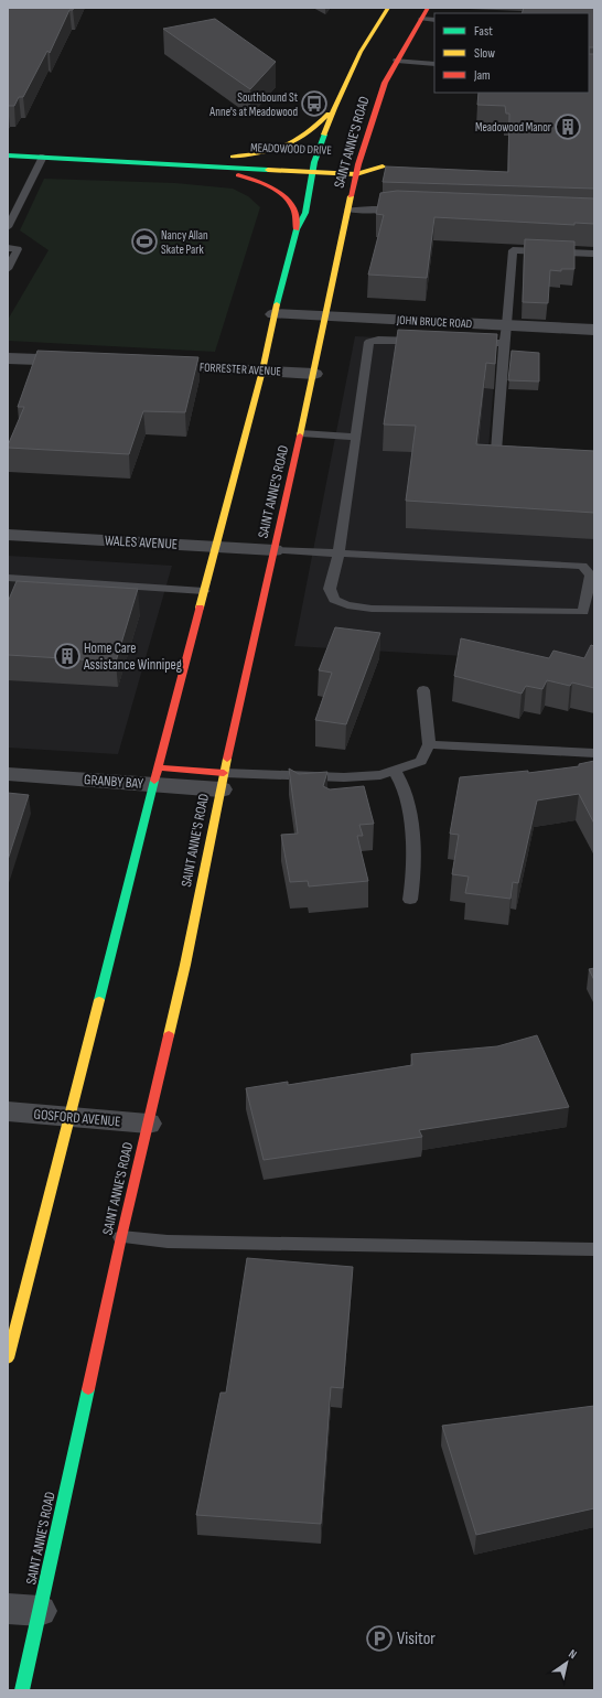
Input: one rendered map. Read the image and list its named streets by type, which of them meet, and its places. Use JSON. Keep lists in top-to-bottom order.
{
  "streets": {
    "main road": ["SAINT ANNE'S ROAD", "MEADOWOOD DRIVE"],
    "street": [
      "JOHN BRUCE ROAD",
      "FORRESTER AVENUE",
      "WALES AVENUE",
      "GRANBY BAY",
      "GOSFORD AVENUE"
    ]
  },
  "crossings": [
    ["SAINT ANNE'S ROAD", "MEADOWOOD DRIVE"],
    ["SAINT ANNE'S ROAD", "JOHN BRUCE ROAD"],
    ["SAINT ANNE'S ROAD", "FORRESTER AVENUE"],
    ["SAINT ANNE'S ROAD", "WALES AVENUE"],
    ["SAINT ANNE'S ROAD", "GRANBY BAY"],
    ["SAINT ANNE'S ROAD", "GOSFORD AVENUE"]
  ],
  "places": {
    "bus stop": ["Southbound St Anne's at Meadowood"],
    "building": ["Meadowood Manor", "Home Care Assistance Winnipeg"],
    "sports": ["Nancy Allan Skate Park"],
    "parking": ["Visitor"]
  },
  "legend": ["Fast", "Slow", "Jam"],
  "north": "top right"
}
